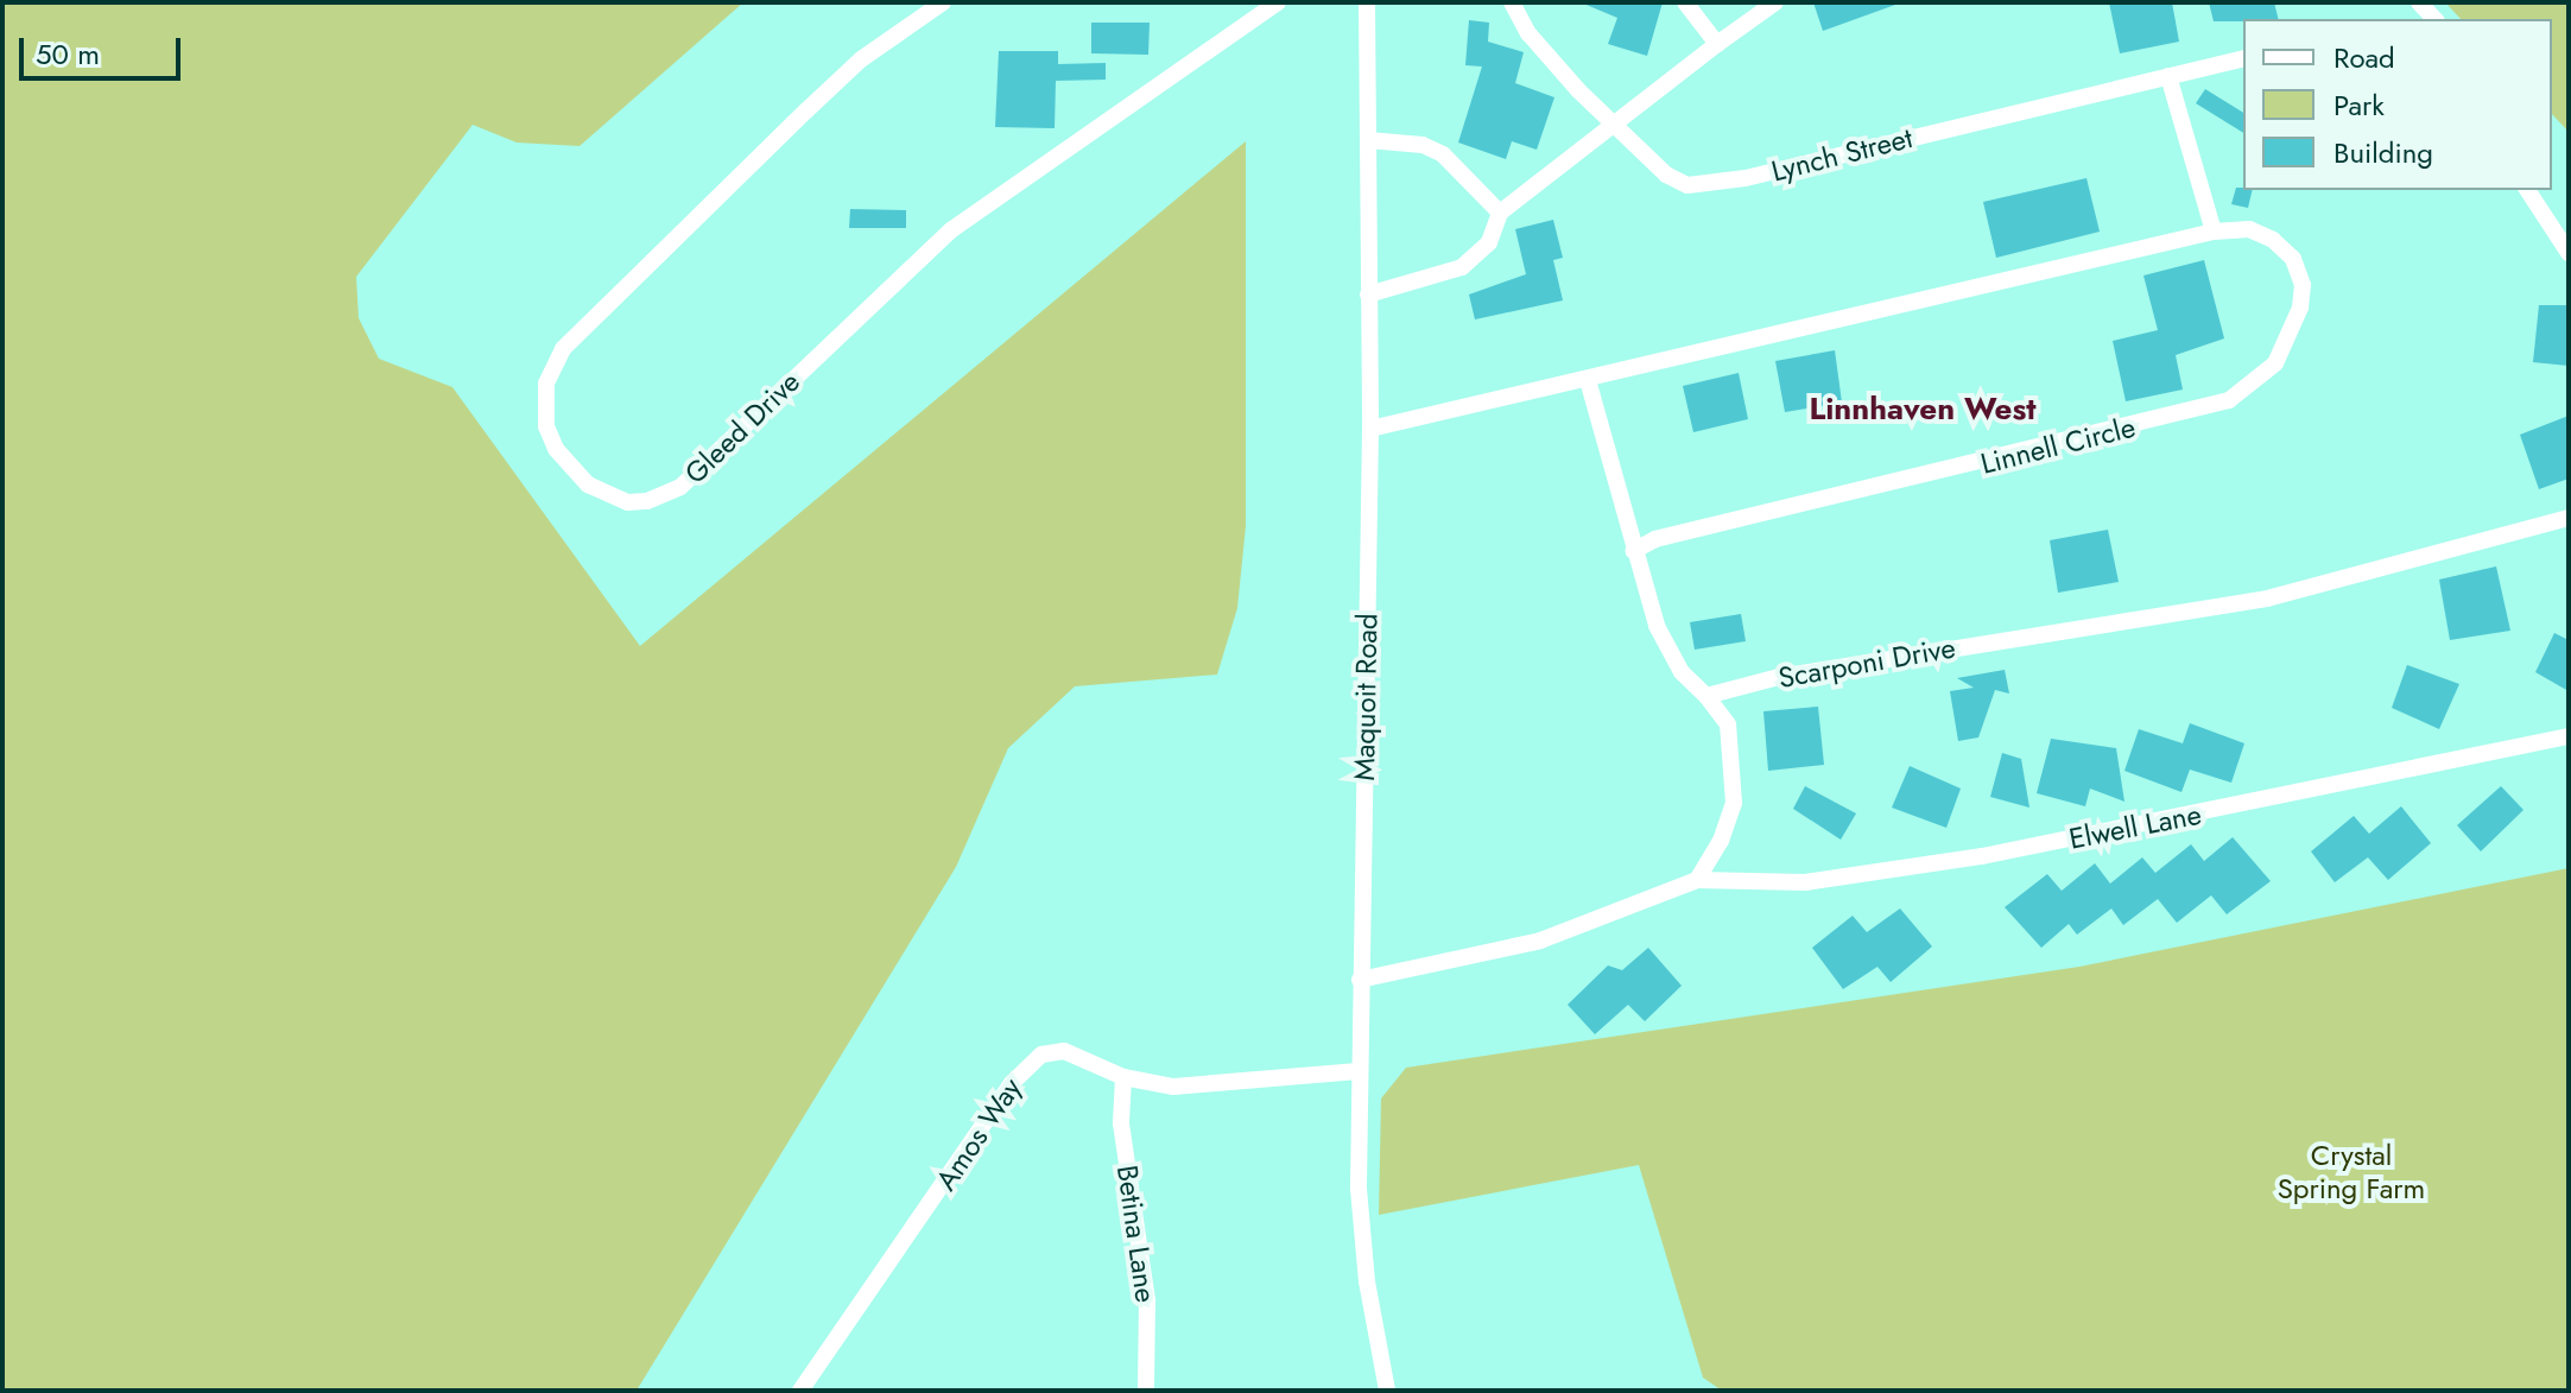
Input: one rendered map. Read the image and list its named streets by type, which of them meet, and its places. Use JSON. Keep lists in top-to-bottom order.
{
  "streets": {
    "street": [
      "Lynch Street",
      "Gleed Drive",
      "Linnell Circle",
      "Scarponi Drive",
      "Maquoit Road",
      "Elwell Lane",
      "Amos Way",
      "Betina Lane"
    ]
  },
  "crossings": [
    ["Linnell Circle", "Maquoit Road"],
    ["Maquoit Road", "Amos Way"],
    ["Amos Way", "Betina Lane"]
  ],
  "districts": ["Linnhaven West"],
  "parks": ["Crystal Spring Farm"],
  "legend": ["Road", "Park", "Building"],
  "scale_bar": "50 m"
}
